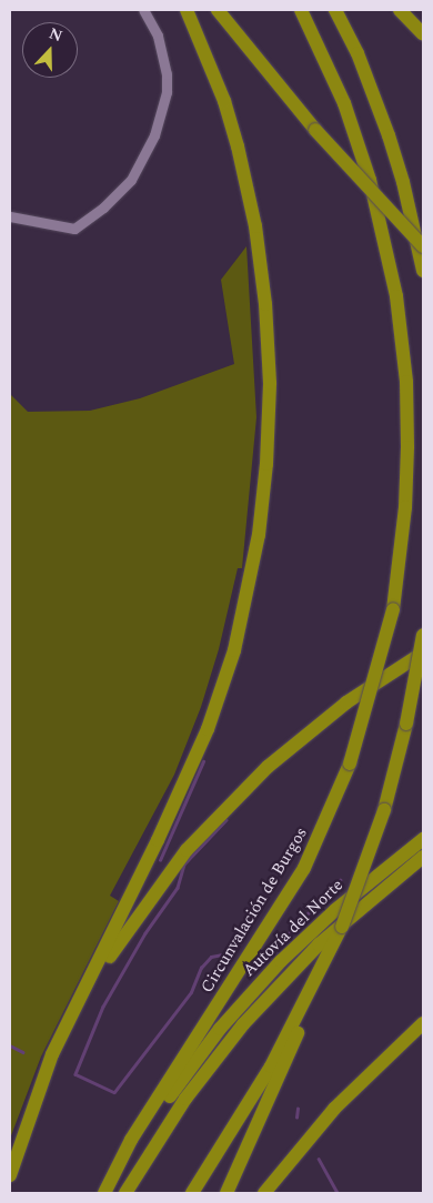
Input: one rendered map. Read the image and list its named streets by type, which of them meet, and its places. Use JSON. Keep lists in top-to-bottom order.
{
  "streets": {
    "highway": ["Circunvalación de Burgos", "Autovía del Norte"]
  },
  "crossings": [
    ["Circunvalación de Burgos", "Autovía del Norte"]
  ],
  "north": "top"
}
